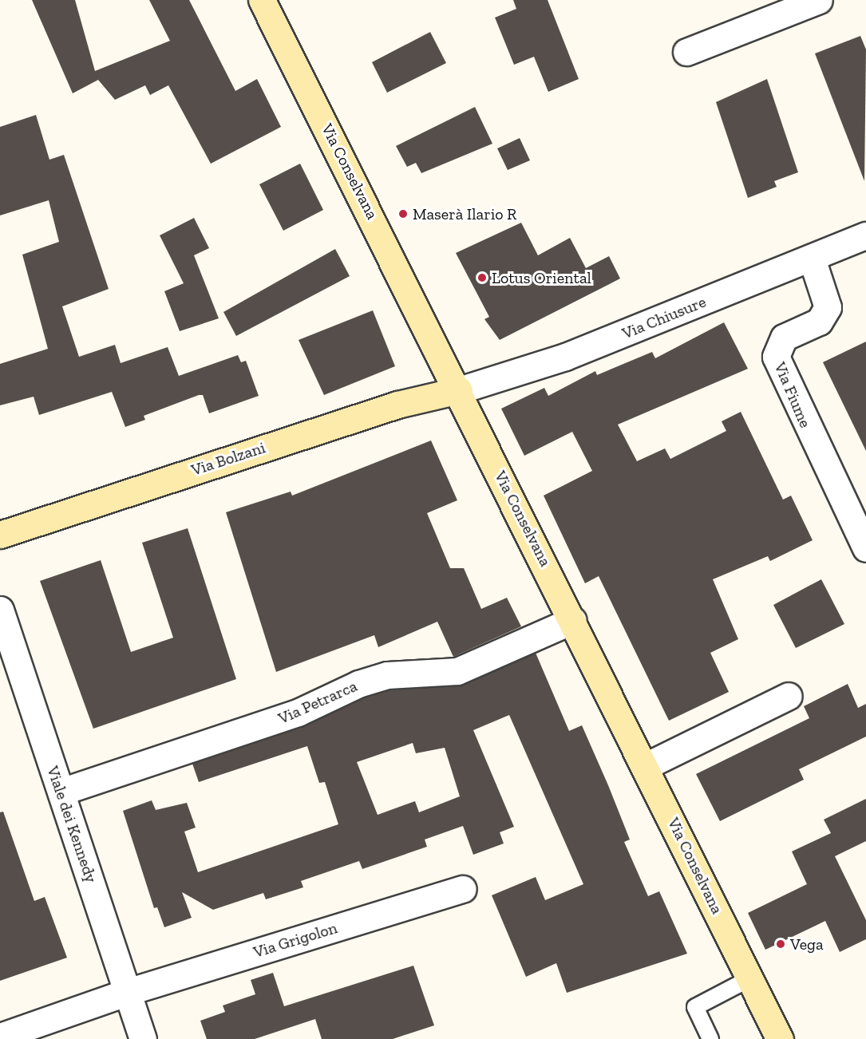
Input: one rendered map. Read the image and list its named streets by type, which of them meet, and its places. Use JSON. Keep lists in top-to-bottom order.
{
  "streets": {
    "main road": ["Via Conselvana", "Via Bolzani"],
    "street": [
      "Via Chiusure",
      "Via Fiume",
      "Via Petrarca",
      "Viale dei Kennedy",
      "Via Grigolon"
    ]
  },
  "crossings": [
    ["Via Conselvana", "Via Chiusure"],
    ["Via Conselvana", "Via Bolzani"],
    ["Via Conselvana", "Via Petrarca"],
    ["Via Chiusure", "Via Fiume"],
    ["Via Chiusure", "Via Bolzani"],
    ["Via Petrarca", "Viale dei Kennedy"],
    ["Viale dei Kennedy", "Via Grigolon"]
  ],
  "places": ["Maserà Ilario R", "Lotus Oriental", "Vega"]
}
